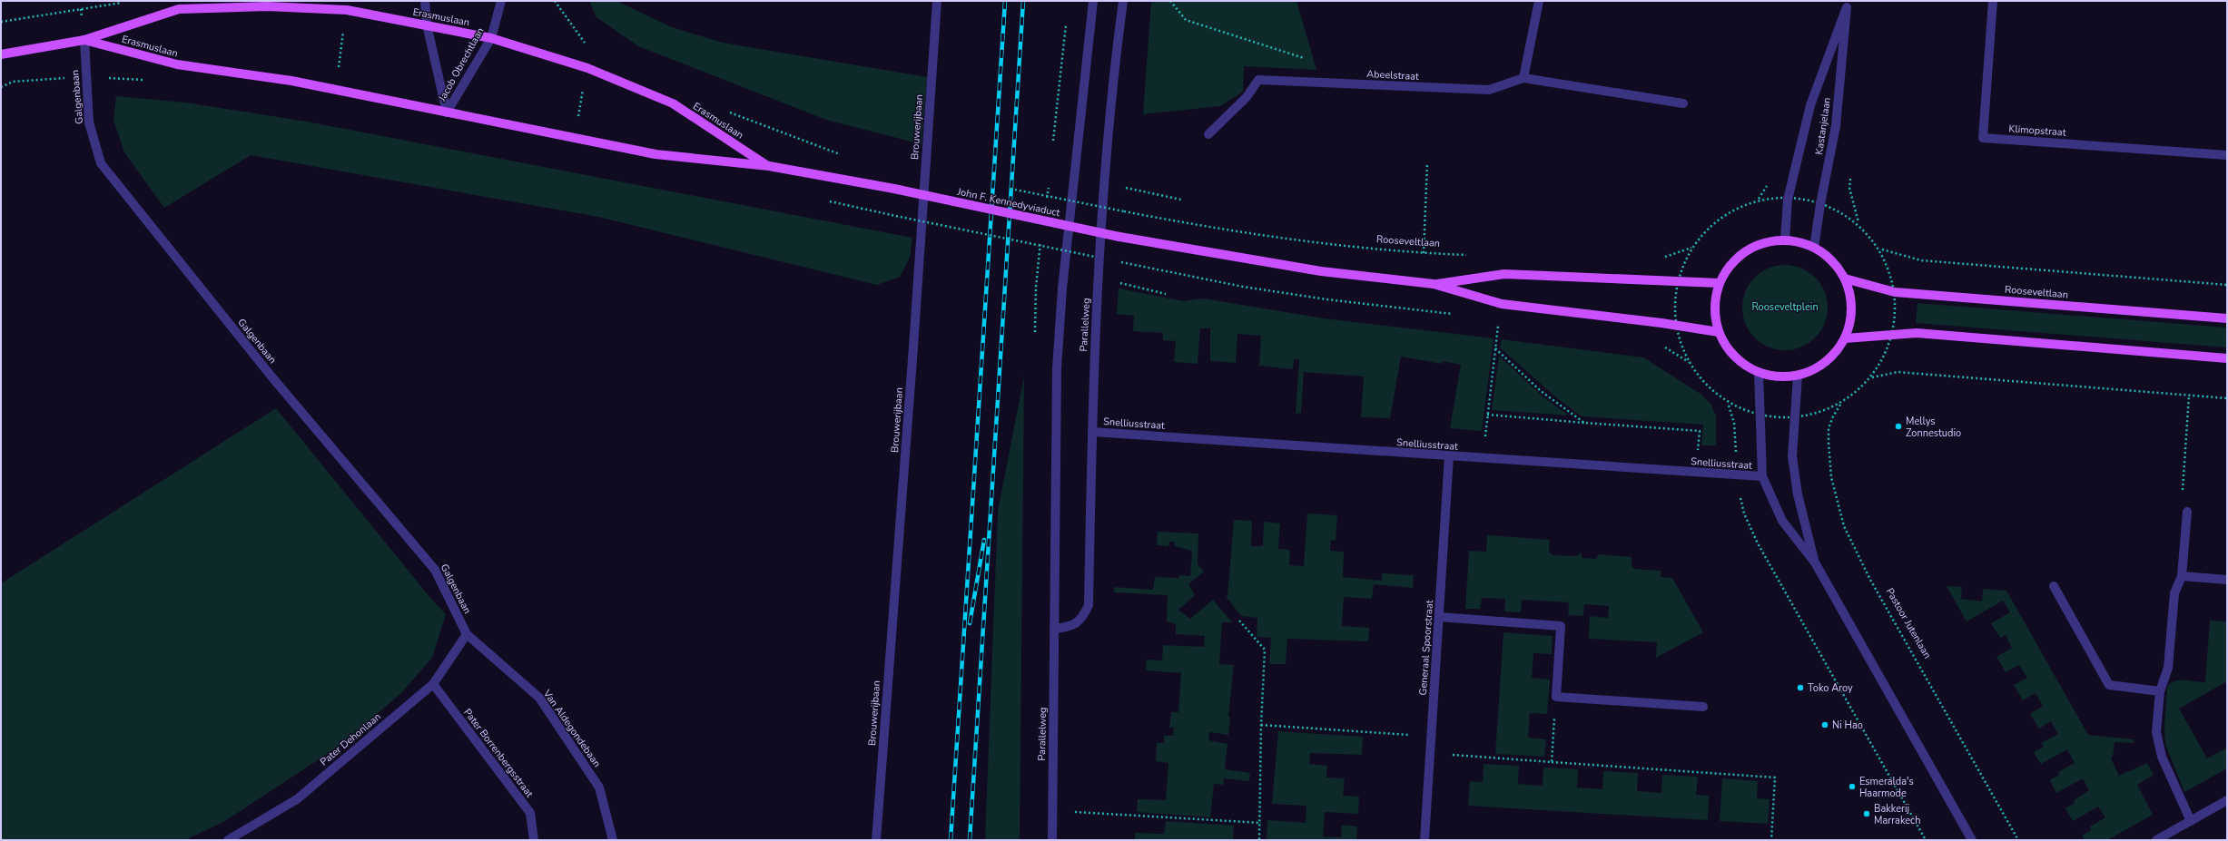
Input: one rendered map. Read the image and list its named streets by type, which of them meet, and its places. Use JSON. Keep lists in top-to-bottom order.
{
  "streets": {
    "main road": ["Erasmuslaan", "John F. Kennedyviaduct", "Rooseveltlaan"],
    "street": [
      "Jacob Obrechtlaan",
      "Abeelstraat",
      "Galgenbaan",
      "Kastanjelaan",
      "Brouwerijbaan",
      "Klimopstraat",
      "Parallelweg",
      "Snelliusstraat",
      "Generaal Spoorstraat",
      "Van Aldegondebaan",
      "Pater Dehonlaan",
      "Pater Borrenbergsstraat"
    ],
    "path": ["Pastoor Jutenlaan"]
  },
  "crossings": [
    ["Erasmuslaan", "Jacob Obrechtlaan"],
    ["Erasmuslaan", "Galgenbaan"],
    ["Erasmuslaan", "John F. Kennedyviaduct"],
    ["Galgenbaan", "Van Aldegondebaan"],
    ["Galgenbaan", "Pater Dehonlaan"],
    ["John F. Kennedyviaduct", "Rooseveltlaan"],
    ["Parallelweg", "Snelliusstraat"],
    ["Snelliusstraat", "Generaal Spoorstraat"],
    ["Van Aldegondebaan", "Pater Dehonlaan"],
    ["Pater Dehonlaan", "Pater Borrenbergsstraat"]
  ],
  "parks": ["Rooseveltplein"],
  "places": [
    "Mellys Zonnestudio",
    "Toko Aroy",
    "Ni Hao",
    "Esmeralda's Haarmode",
    "Bakkerij Marrakech"
  ]
}
